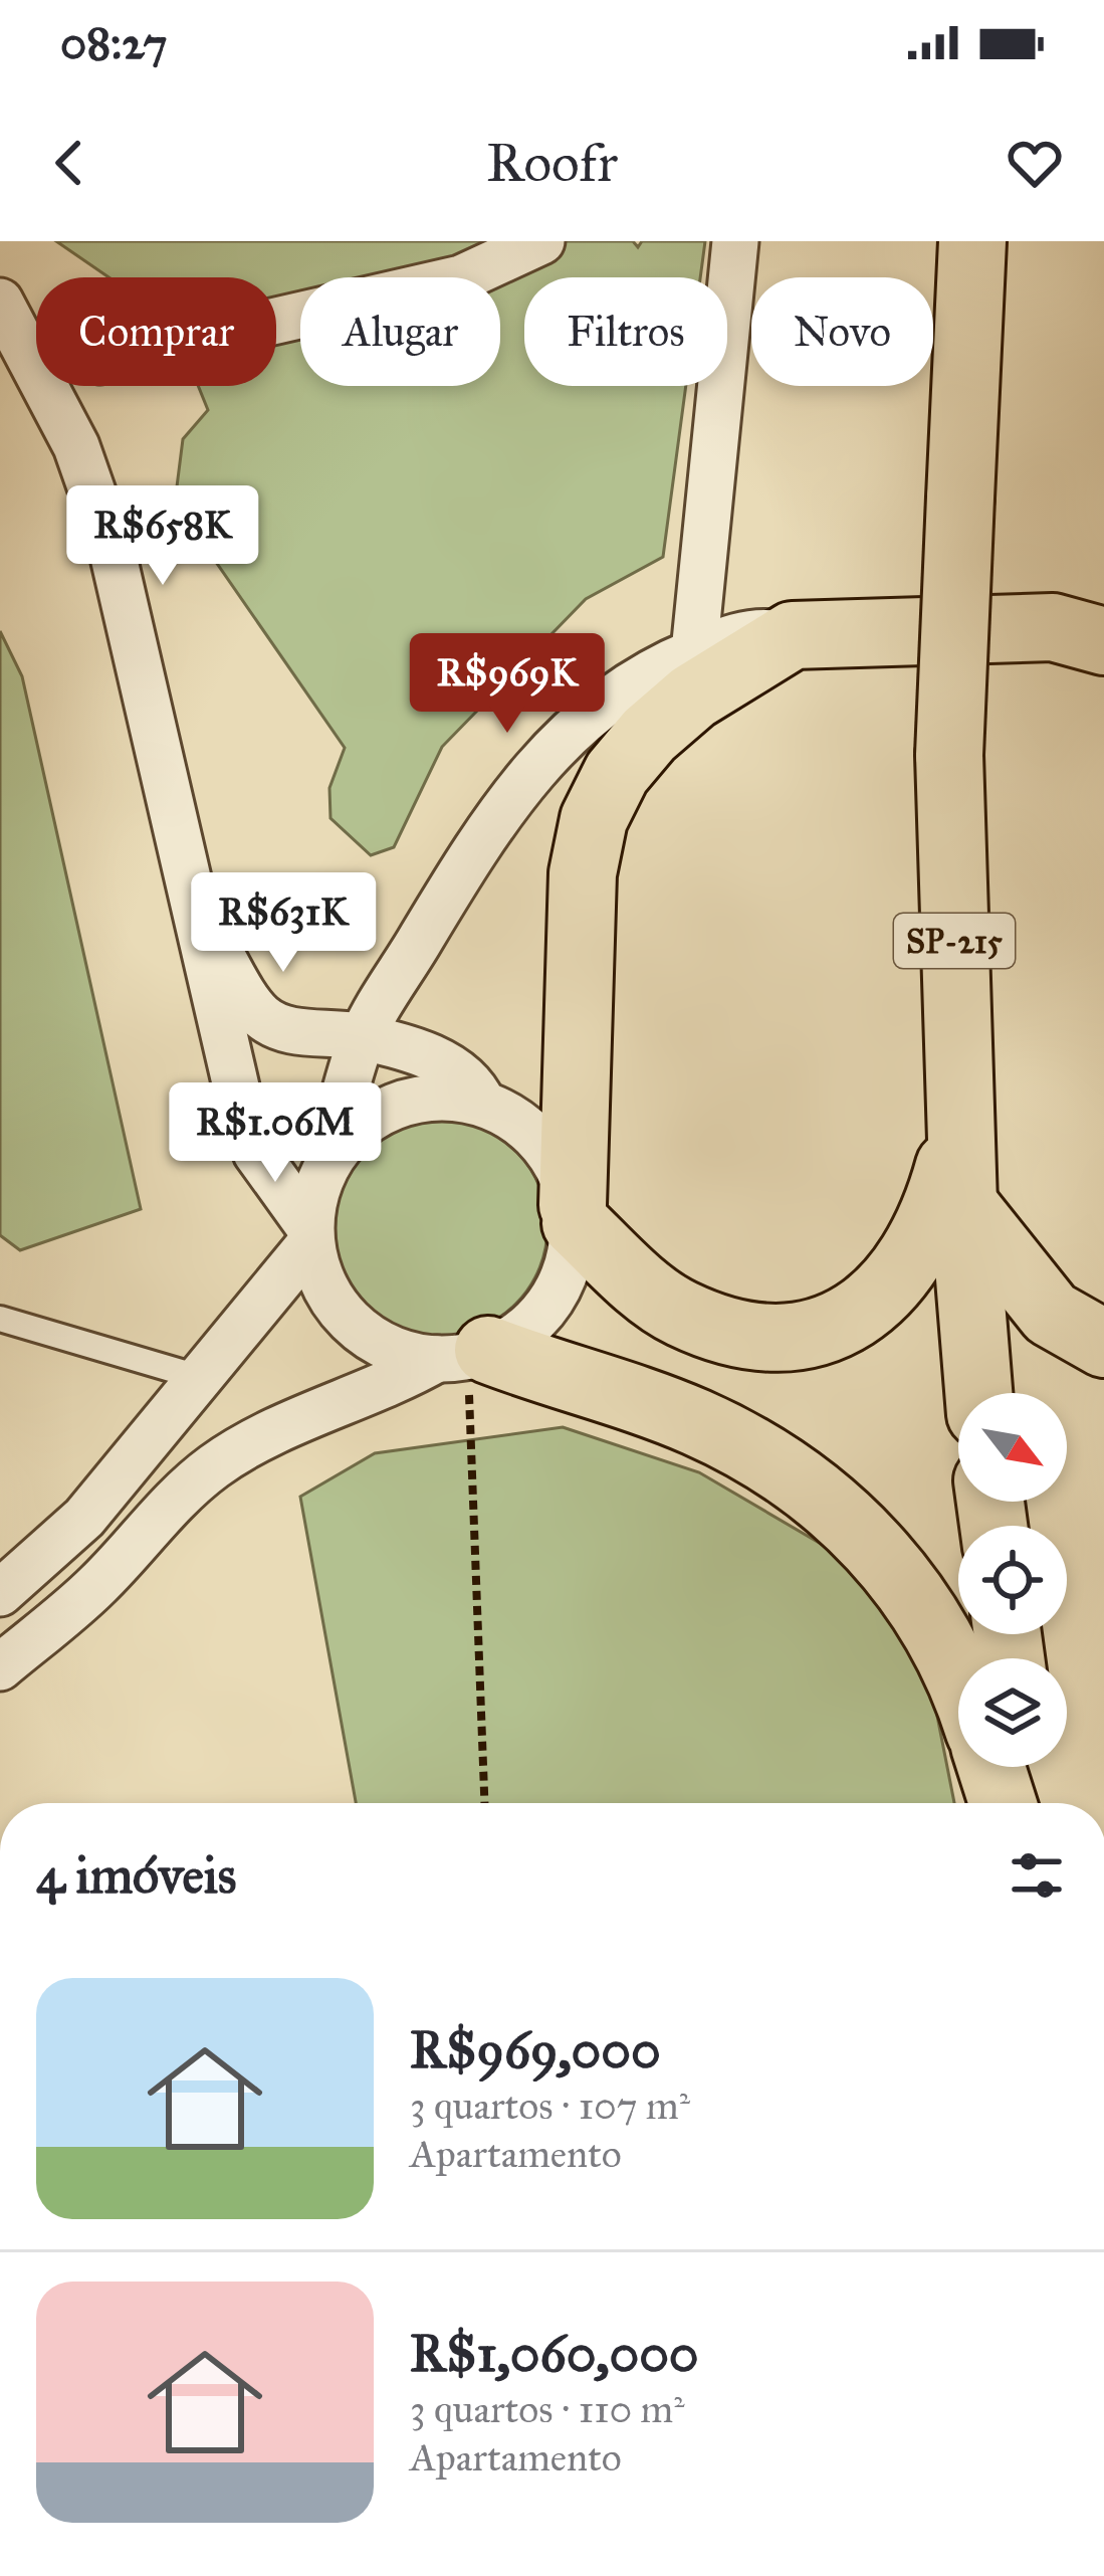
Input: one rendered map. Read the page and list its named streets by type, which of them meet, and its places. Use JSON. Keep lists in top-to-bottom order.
{
  "streets": {
    "highway": ["SP-215"]
  },
  "north": "bottom right",
  "page": {
    "status": "08:27",
    "header": "Roofr",
    "chip": [
      "Comprar",
      "Alugar",
      "Filtros",
      "Novo"
    ],
    "price": [
      "R$658K",
      "R$969K",
      "R$631K",
      "R$1.06M"
    ],
    "heading": "4 imóveis",
    "list": [
      {
        "name": "R$969,000",
        "note": "3 quartos · 107 m² · Apartamento"
      },
      {
        "name": "R$1,060,000",
        "note": "3 quartos · 110 m² · Apartamento"
      }
    ]
  }
}
